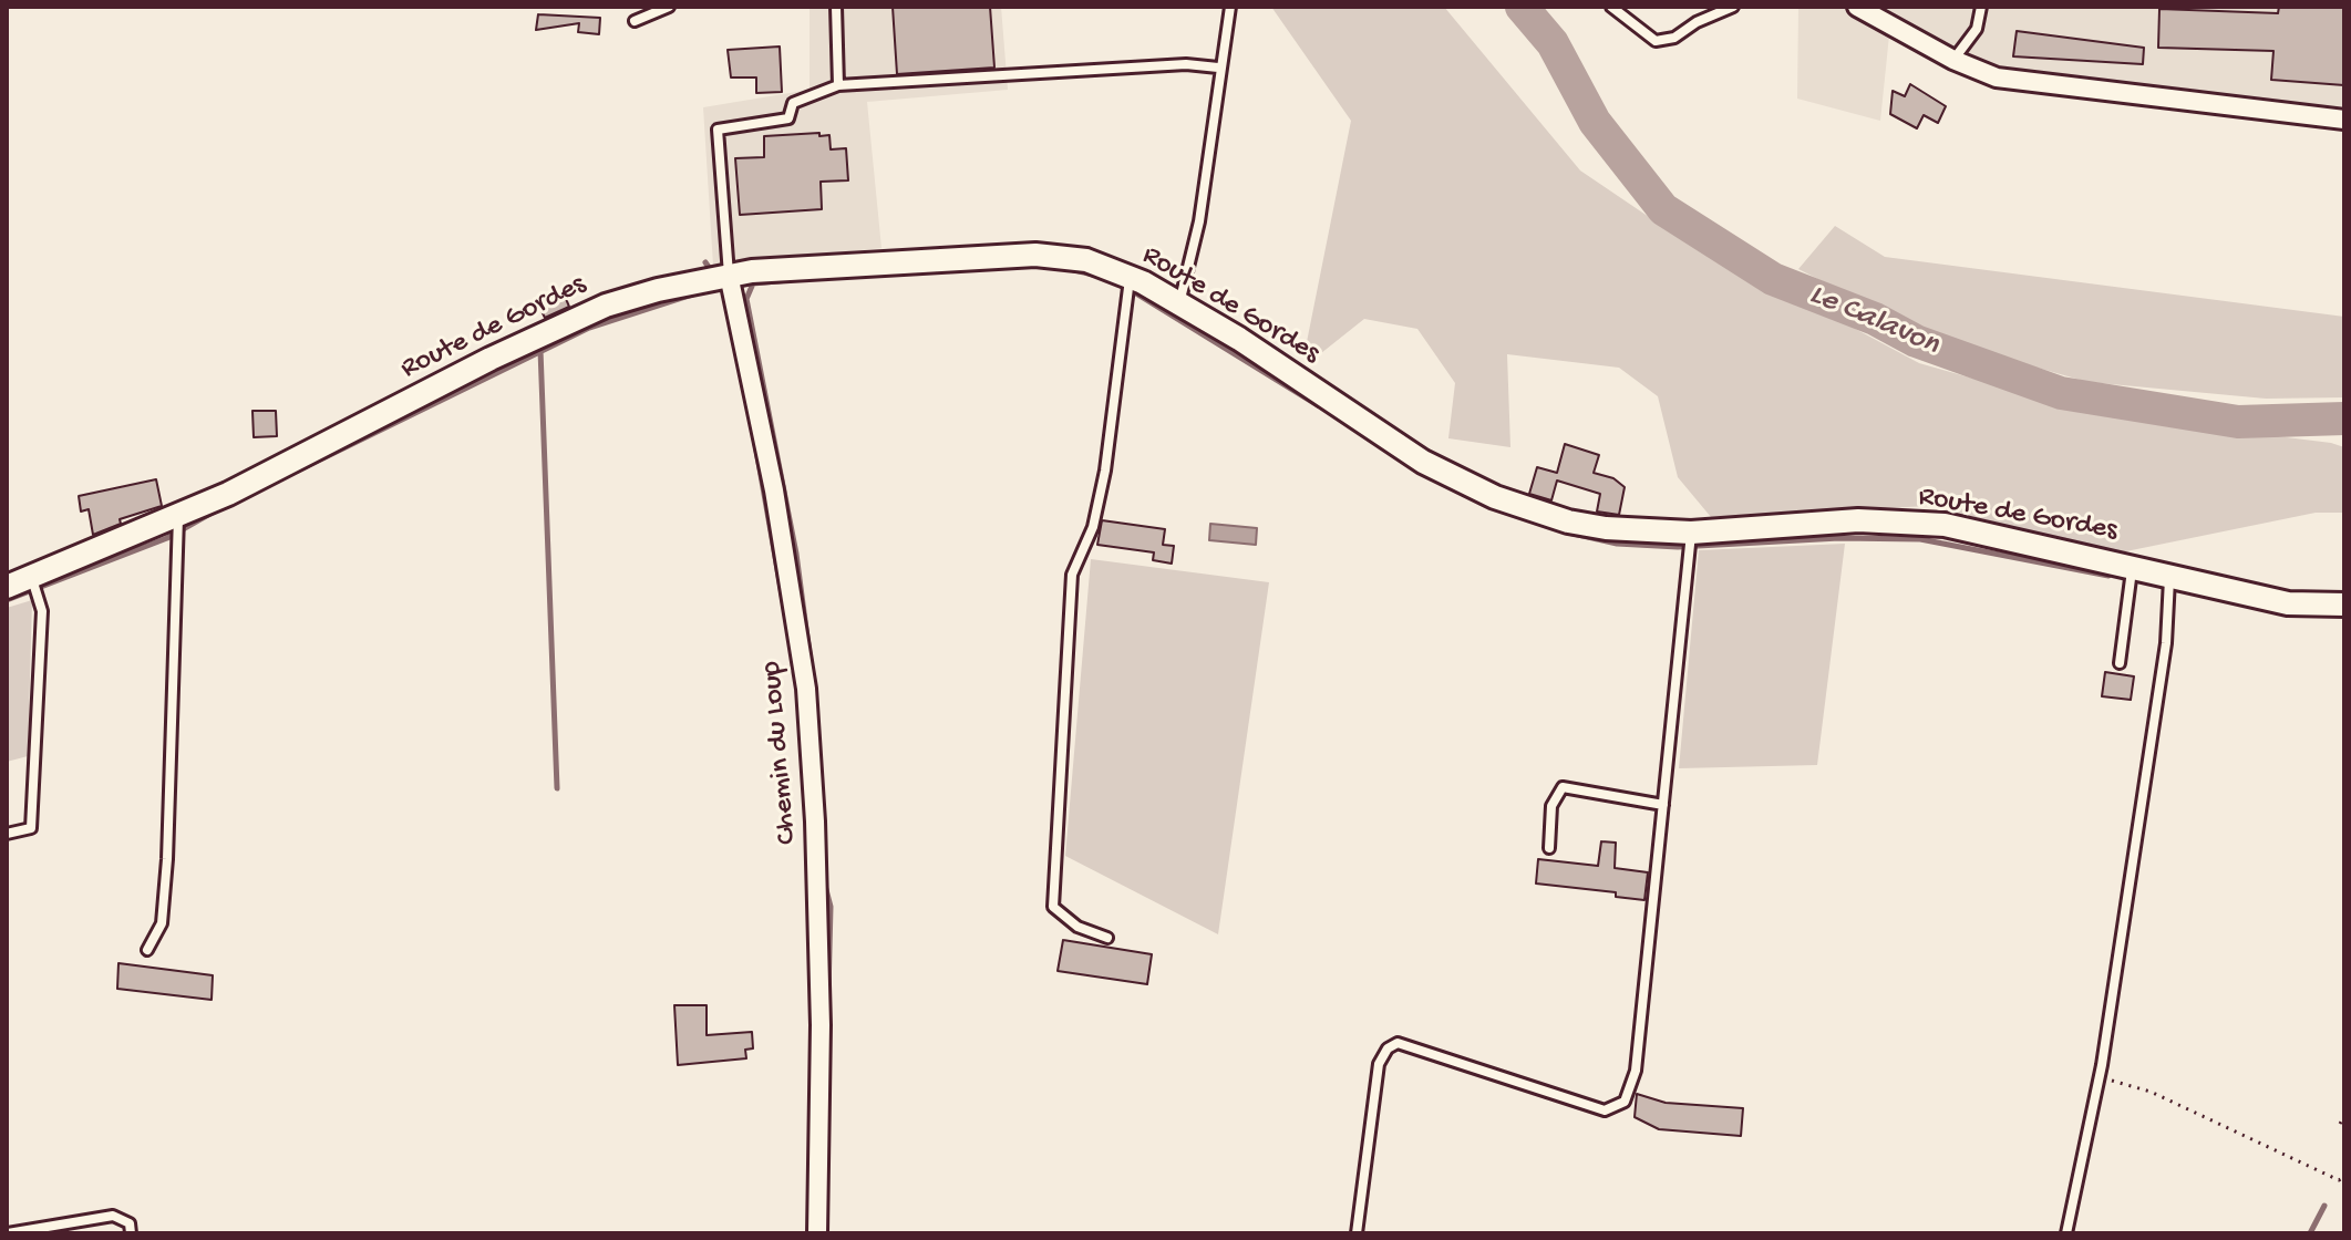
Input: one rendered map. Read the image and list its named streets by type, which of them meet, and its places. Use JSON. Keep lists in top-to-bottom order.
{
  "streets": {
    "street": ["Route de Gordes", "Chemin du Loup"]
  },
  "crossings": [
    ["Route de Gordes", "Chemin du Loup"]
  ],
  "water": ["Le Calavon"]
}
